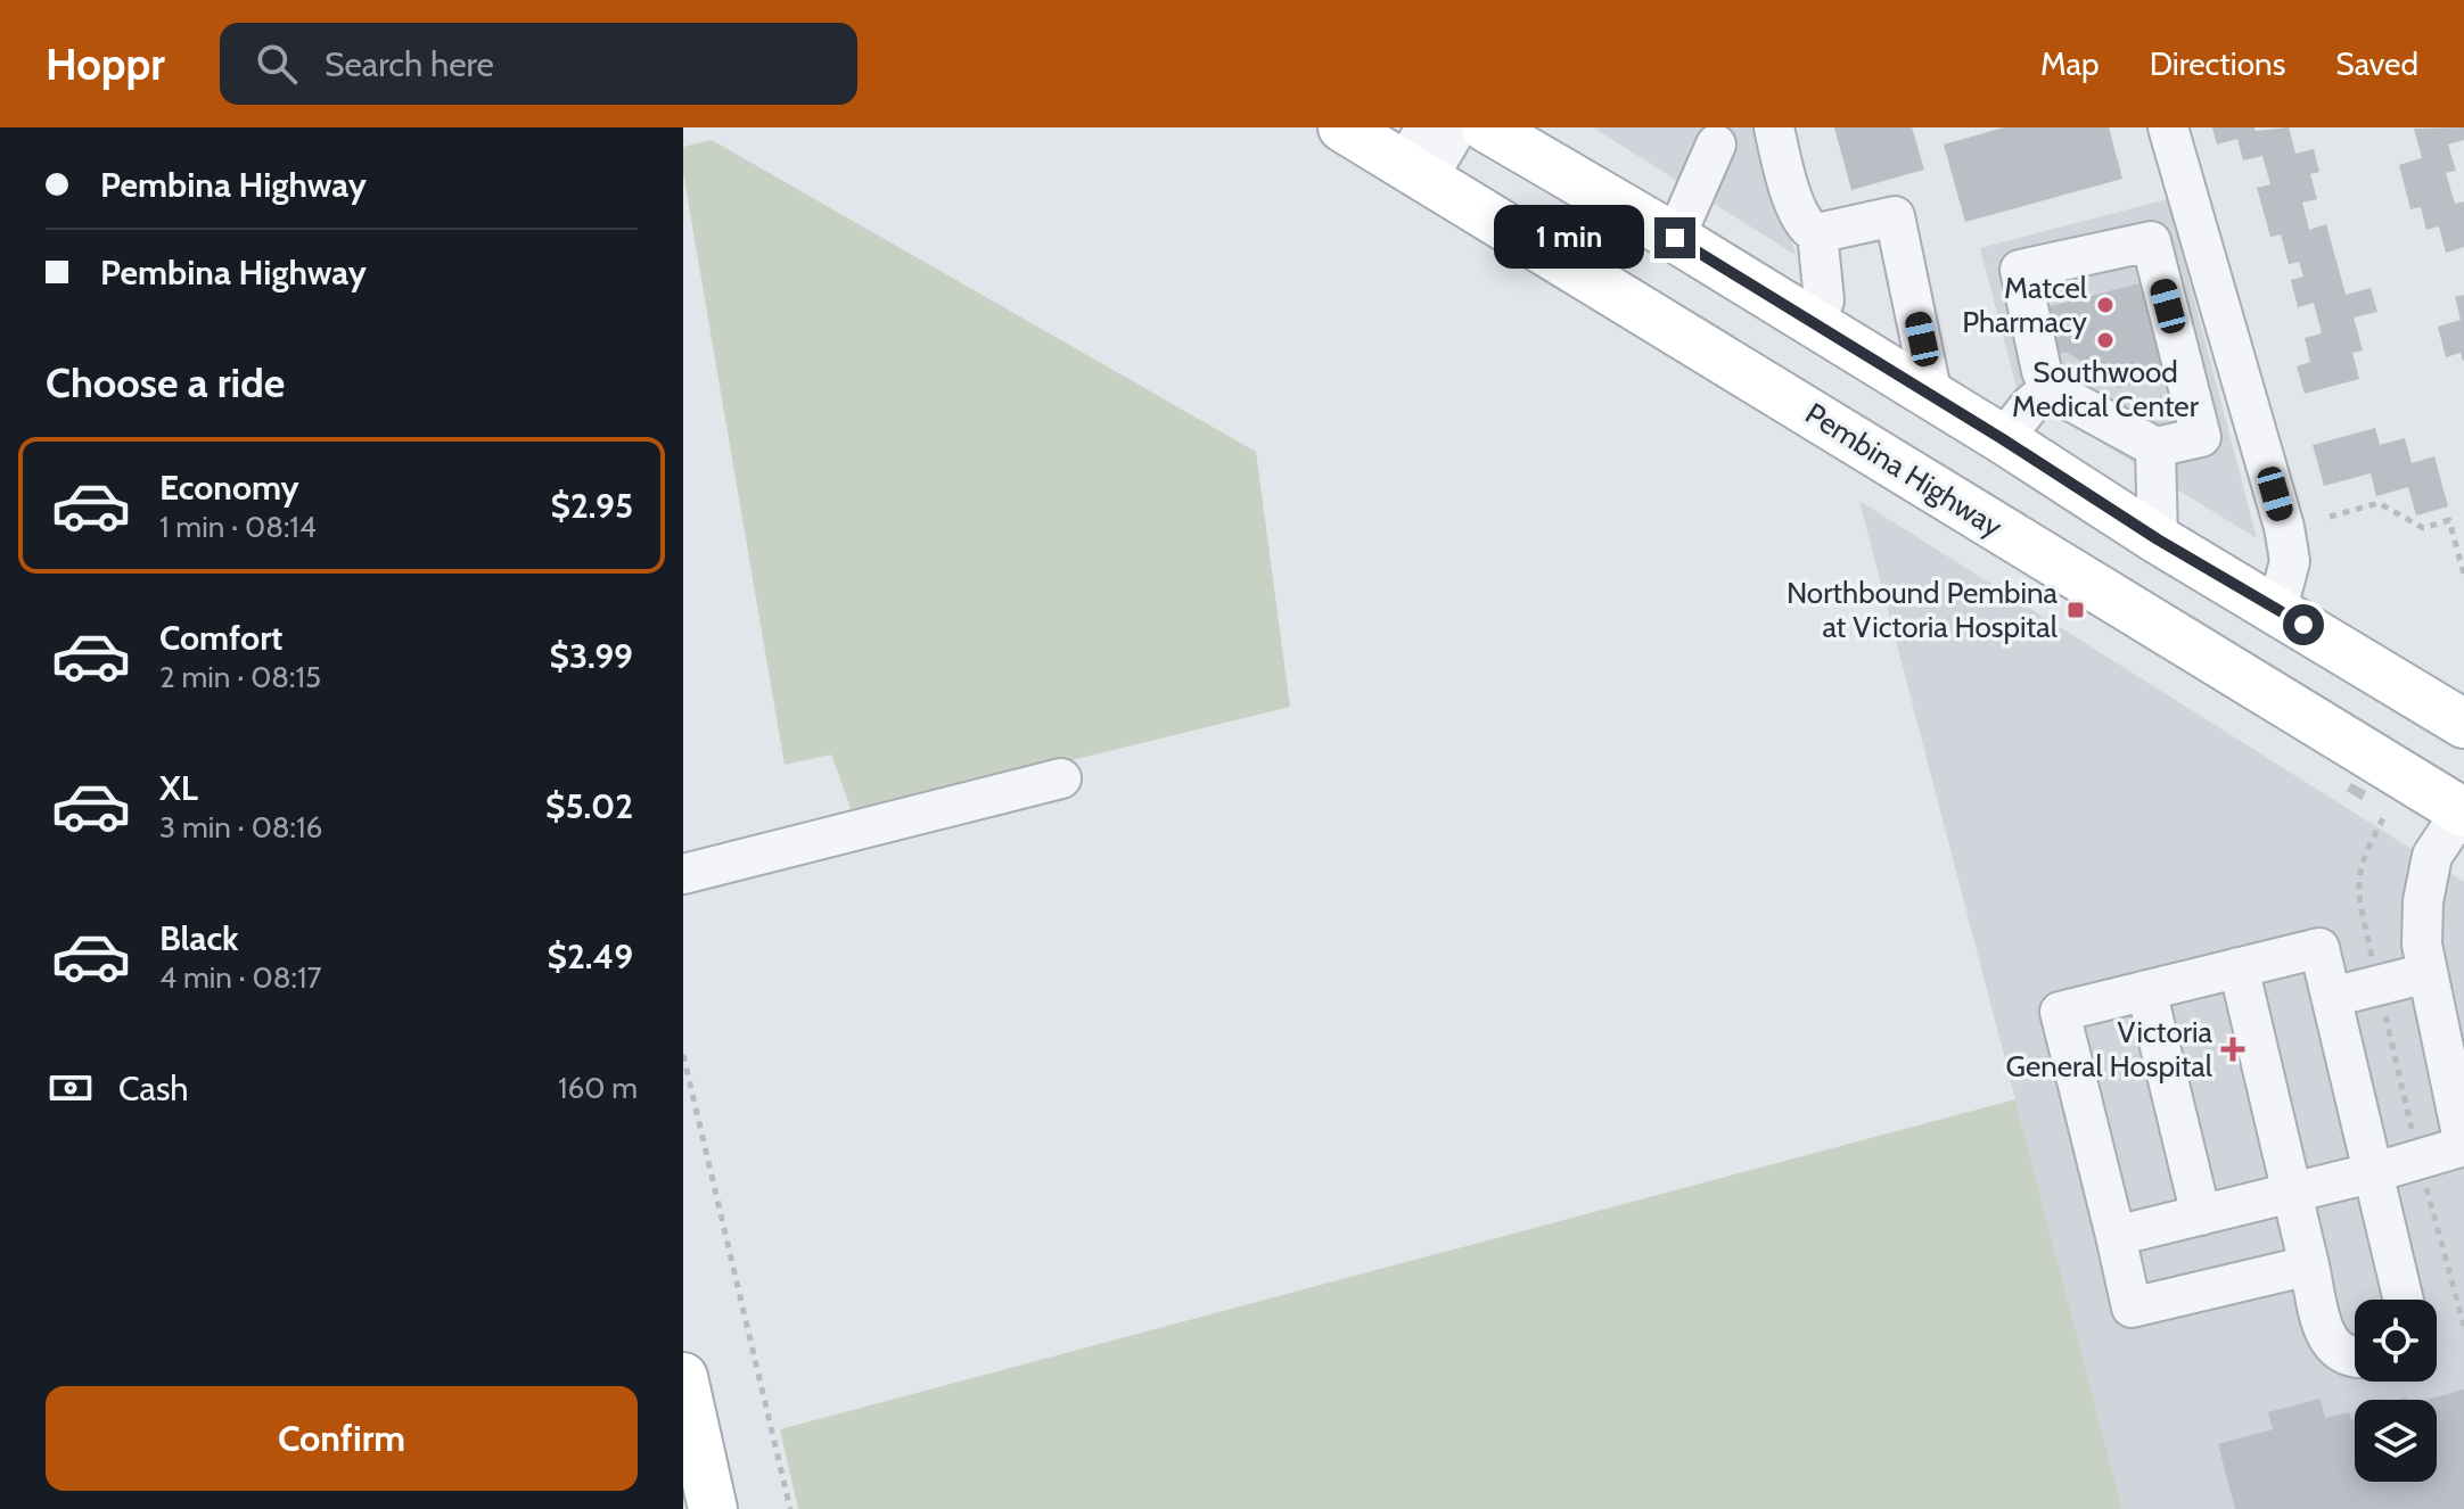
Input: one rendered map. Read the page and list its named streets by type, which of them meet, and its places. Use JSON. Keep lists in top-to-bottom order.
{
  "streets": {
    "main road": ["Pembina Highway"]
  },
  "places": {
    "other": ["Matcel Pharmacy", "Southwood Medical Center"],
    "transit": ["Northbound Pembina at Victoria Hospital"],
    "health": ["Victoria General Hospital"]
  },
  "page": {
    "header": "Hoppr",
    "search": "Search here",
    "nav": ["Map", "Directions", "Saved"],
    "banner": ["Pembina Highway", "Pembina Highway"],
    "bubble": "1 min",
    "heading": "Choose a ride",
    "list": [
      {
        "name": "Economy",
        "note": "1 min · 08:14",
        "value": "$2.95"
      },
      {
        "name": "Comfort",
        "note": "2 min · 08:15",
        "value": "$3.99"
      },
      {
        "name": "XL",
        "note": "3 min · 08:16",
        "value": "$5.02"
      },
      {
        "name": "Black",
        "note": "4 min · 08:17",
        "value": "$2.49"
      }
    ],
    "pay": ["Cash", "160 m"],
    "buttons": "Confirm"
  }
}
